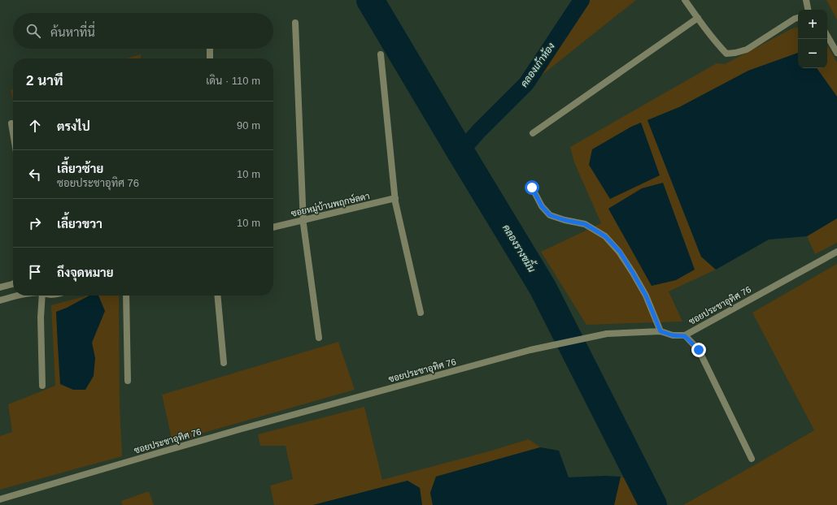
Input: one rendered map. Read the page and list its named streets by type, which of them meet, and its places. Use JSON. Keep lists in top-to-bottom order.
{
  "streets": {
    "street": ["ซอยหมู่บ้านพฤกษ์ลดา", "ซอยประชาอุทิศ 76"]
  },
  "water": ["คลองเก้าห้อง", "คลองรางขมิ้น"],
  "page": {
    "map_buttons": ["+", "−"],
    "search": "ค้นหาที่นี่",
    "heading": ["2 นาที", "เดิน · 110 m"],
    "list": [
      ["ตรงไป", "90 m"],
      ["เลี้ยวซ้าย", "ซอยประชาอุทิศ 76", "10 m"],
      ["เลี้ยวขวา", "10 m"],
      "ถึงจุดหมาย"
    ]
  }
}
